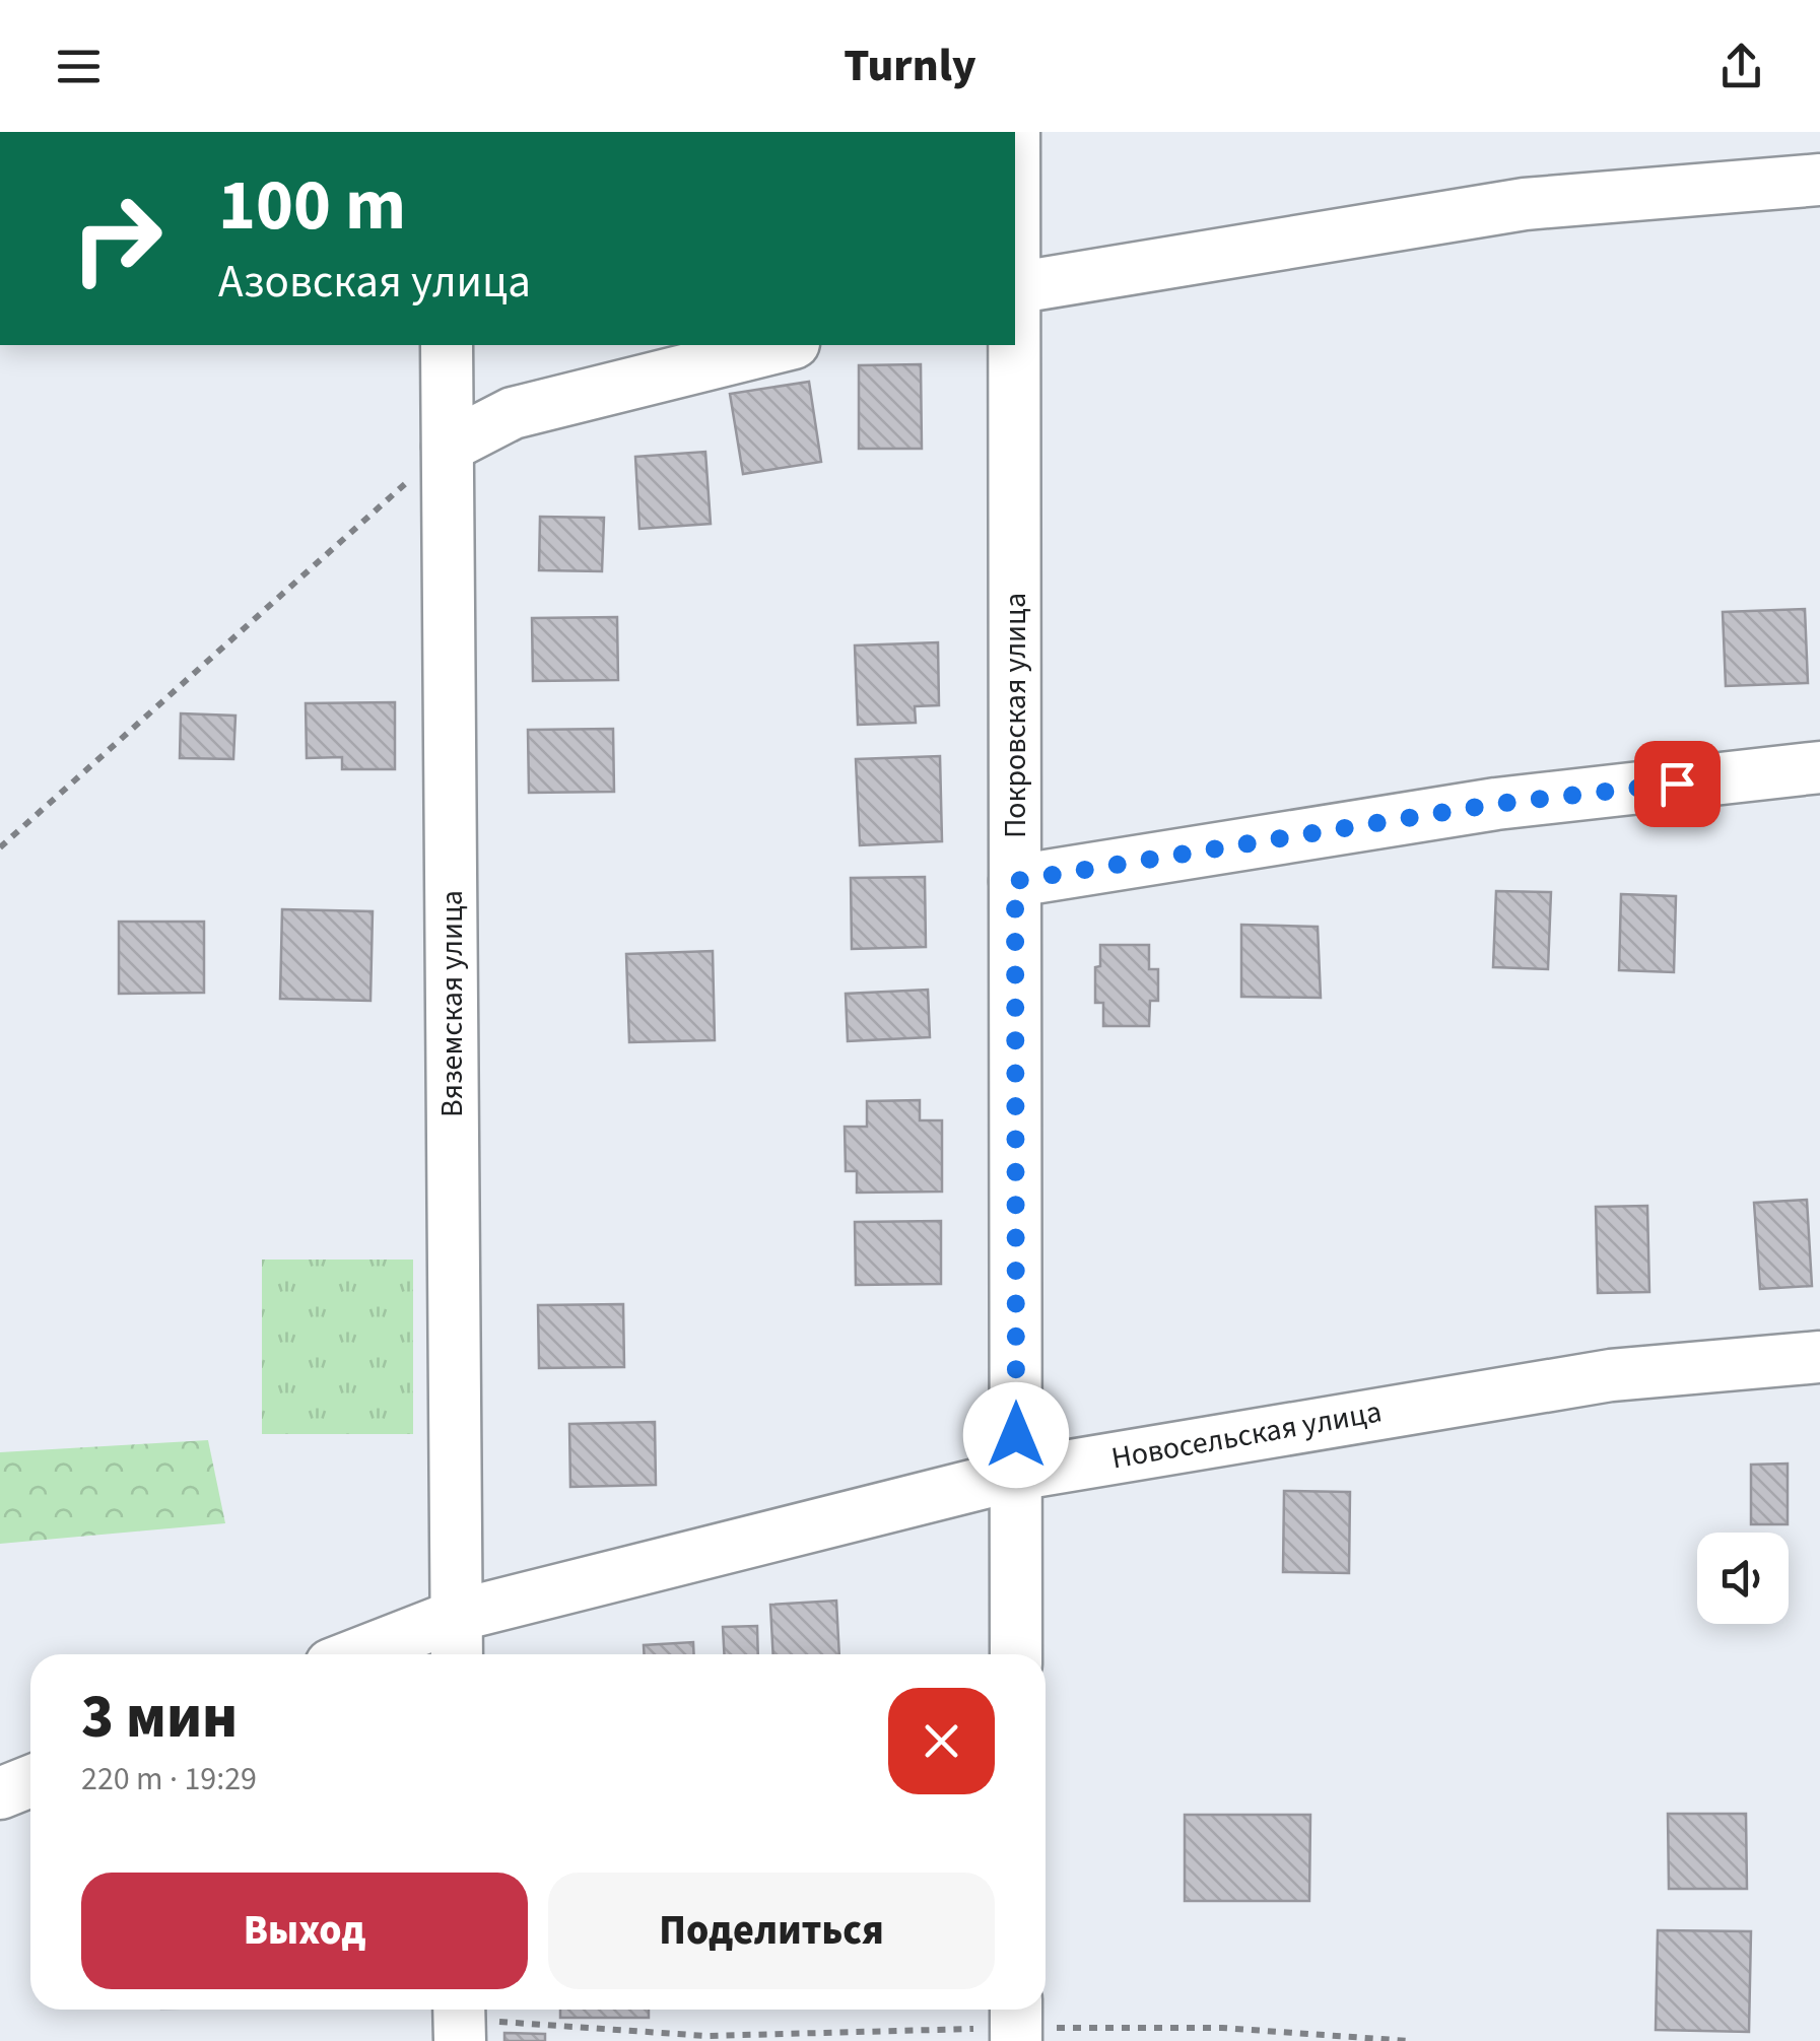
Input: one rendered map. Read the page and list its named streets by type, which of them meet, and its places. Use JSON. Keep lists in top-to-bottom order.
{
  "streets": {
    "street": ["Покровская улица", "Вяземская улица", "Новосельская улица"]
  },
  "crossings": [
    ["Покровская улица", "Новосельская улица"],
    ["Вяземская улица", "Новосельская улица"]
  ],
  "page": {
    "header": "Turnly",
    "turn": ["100 m", "Азовская улица"],
    "heading": ["3 мин", "220 m · 19:29"],
    "buttons": ["Выход", "Поделиться"]
  }
}
